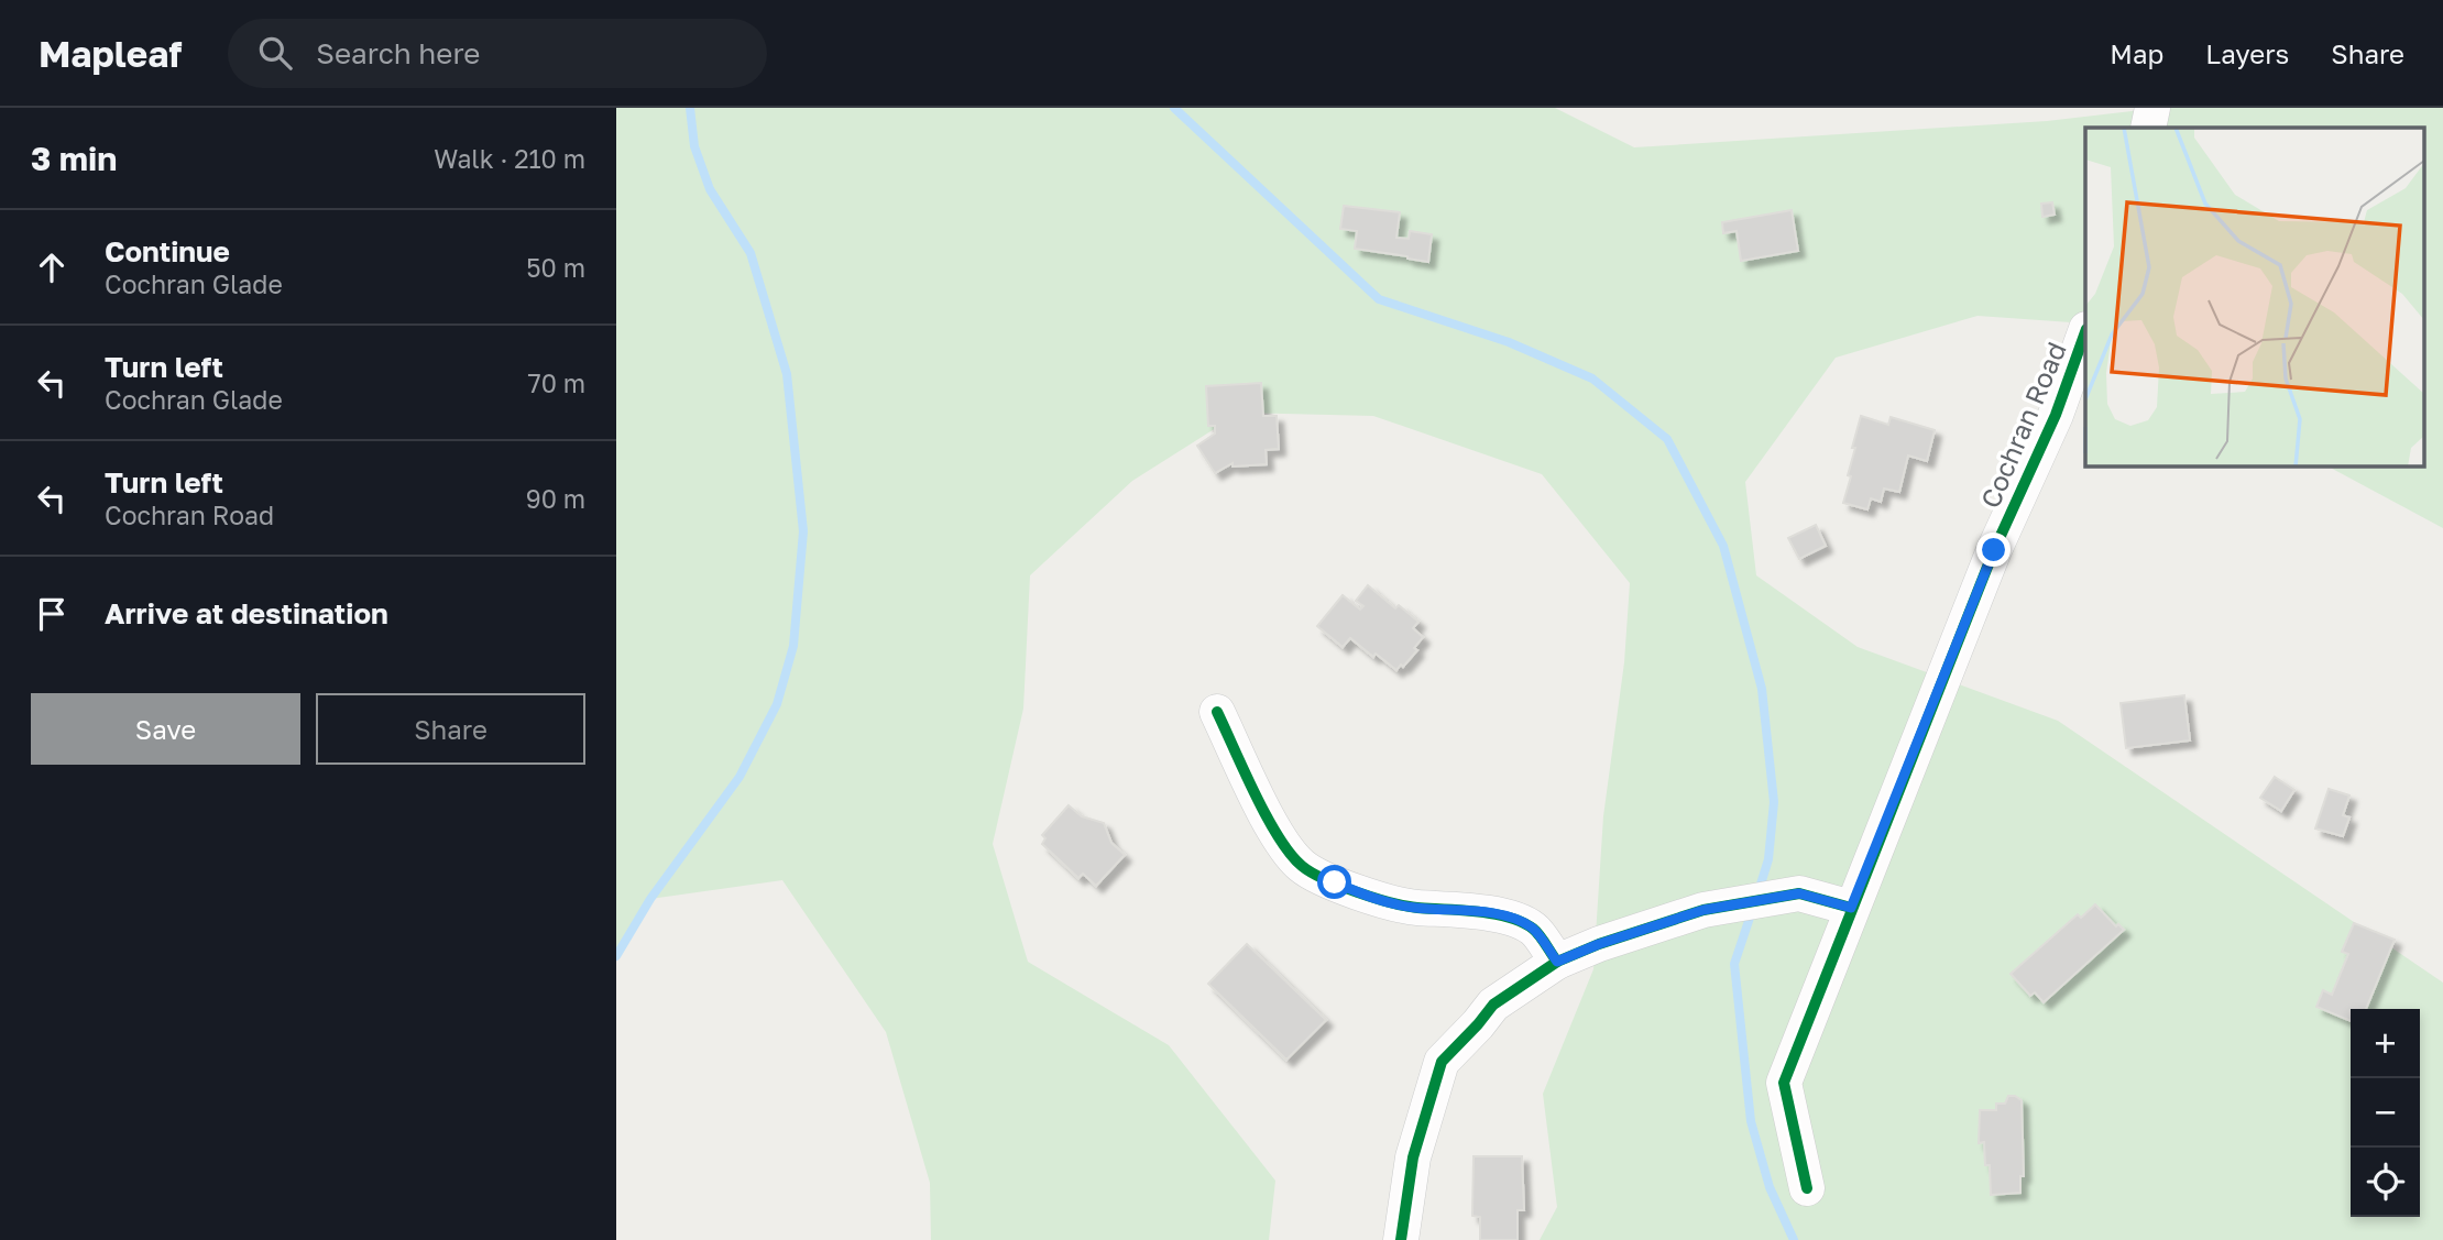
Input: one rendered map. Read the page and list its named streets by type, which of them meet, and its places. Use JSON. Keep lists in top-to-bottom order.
{
  "streets": {
    "street": ["Cochran Road"]
  },
  "page": {
    "header": "Mapleaf",
    "search": "Search here",
    "nav": ["Map", "Layers", "Share"],
    "heading": ["3 min", "Walk · 210 m"],
    "list": [
      ["Continue", "Cochran Glade", "50 m"],
      ["Turn left", "Cochran Glade", "70 m"],
      ["Turn left", "Cochran Road", "90 m"],
      "Arrive at destination"
    ],
    "buttons": ["Save", "Share"],
    "map_buttons": ["+", "−"]
  }
}
